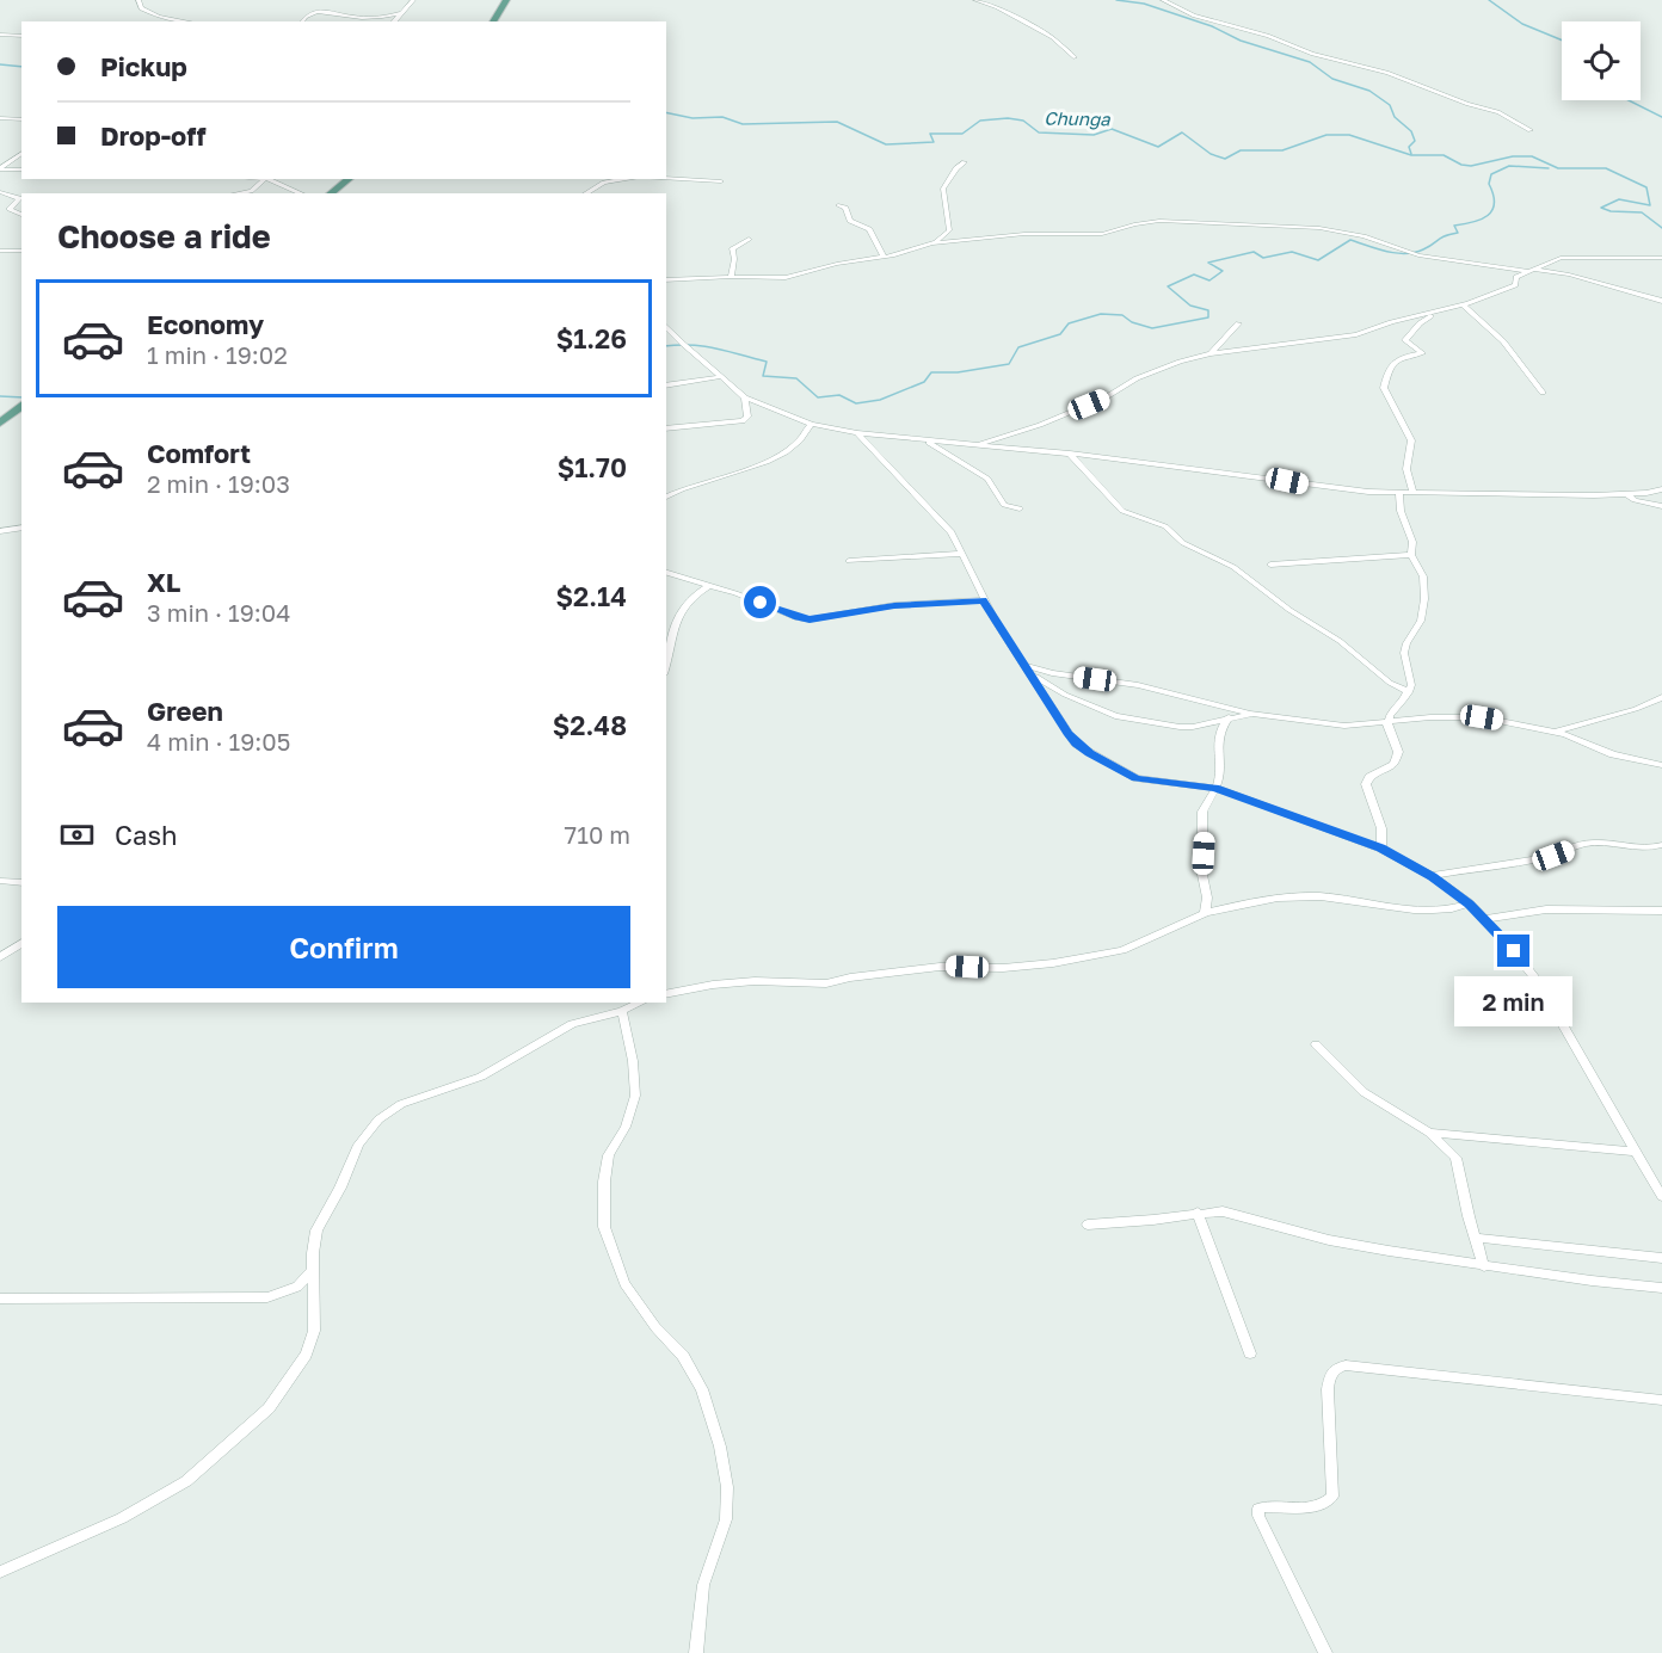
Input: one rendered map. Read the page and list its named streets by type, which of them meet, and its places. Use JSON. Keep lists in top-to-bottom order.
{
  "water": ["Chunga"],
  "page": {
    "banner": ["Pickup", "Drop-off"],
    "heading": "Choose a ride",
    "list": [
      {
        "name": "Economy",
        "note": "1 min · 19:02",
        "value": "$1.26"
      },
      {
        "name": "Comfort",
        "note": "2 min · 19:03",
        "value": "$1.70"
      },
      {
        "name": "XL",
        "note": "3 min · 19:04",
        "value": "$2.14"
      },
      {
        "name": "Green",
        "note": "4 min · 19:05",
        "value": "$2.48"
      }
    ],
    "pay": ["Cash", "710 m"],
    "buttons": "Confirm",
    "bubble": "2 min"
  }
}
